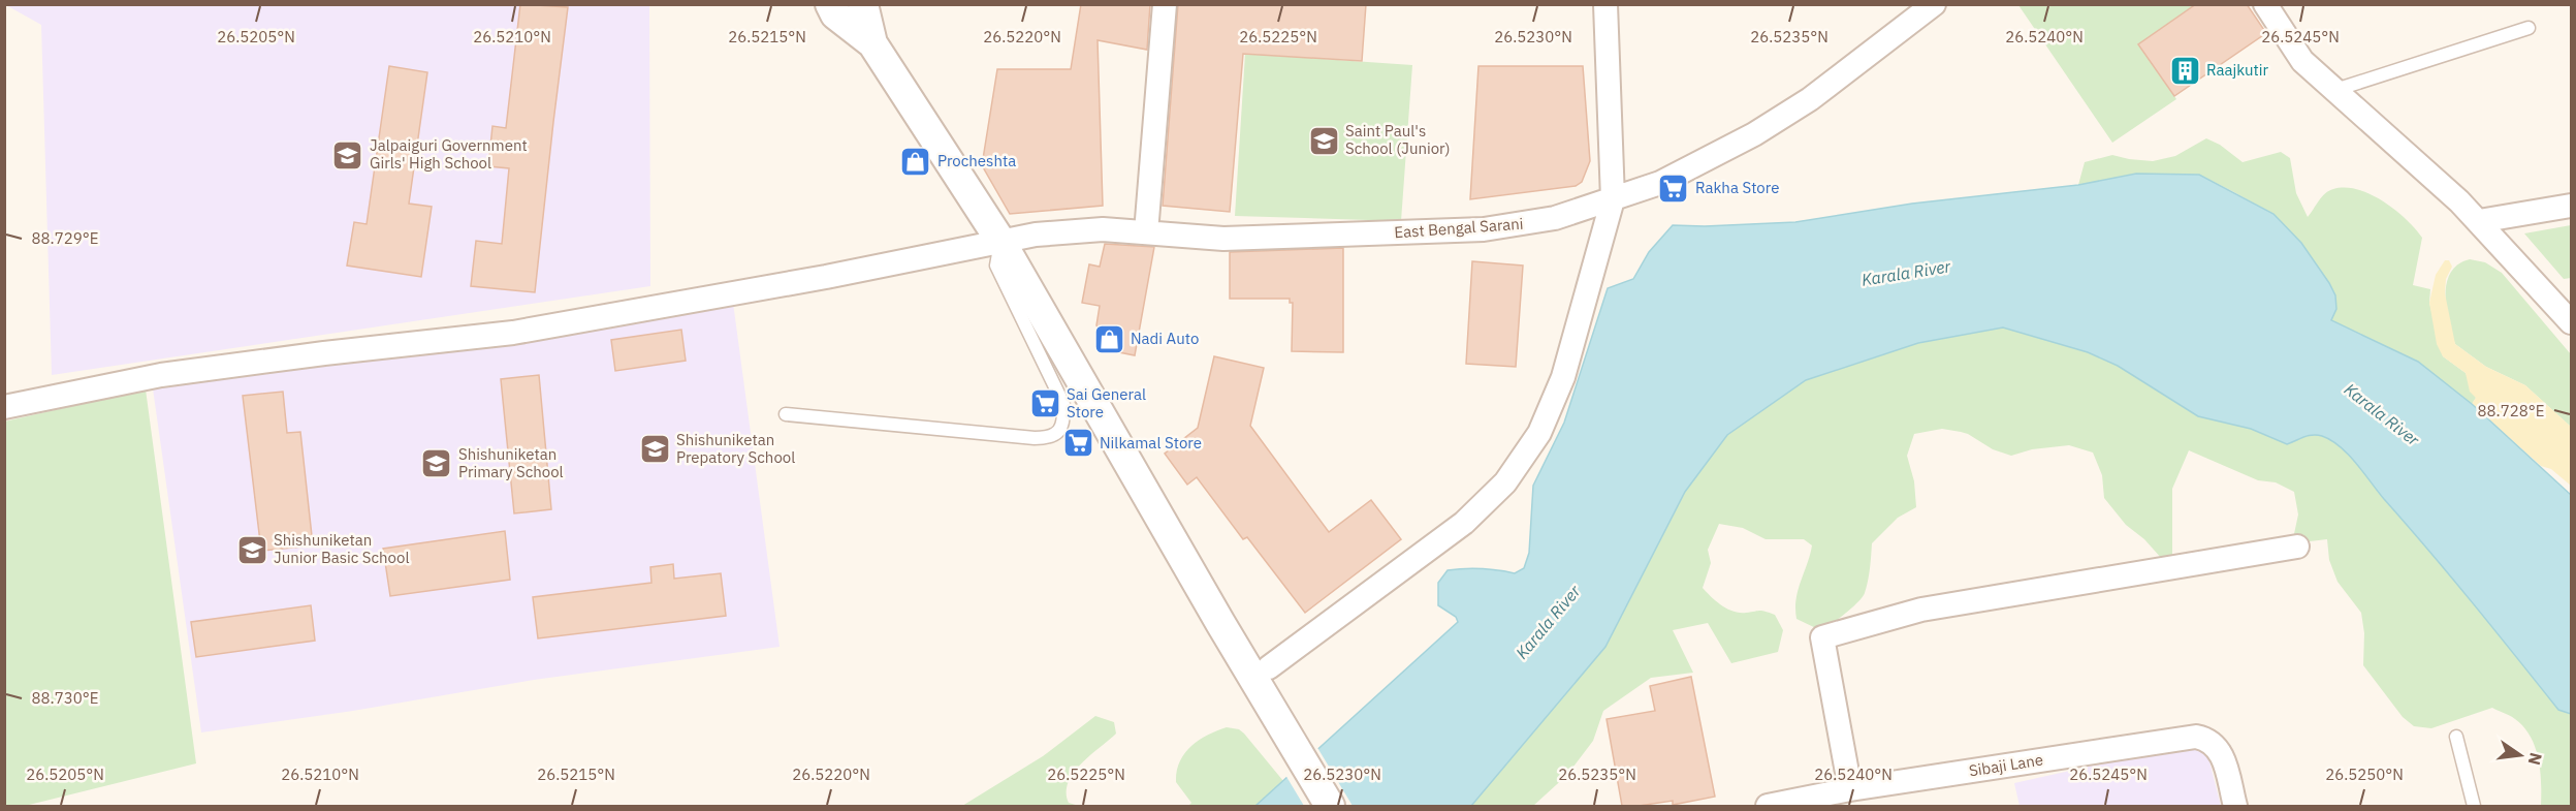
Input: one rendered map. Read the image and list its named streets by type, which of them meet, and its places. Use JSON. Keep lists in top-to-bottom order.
{
  "streets": {
    "street": ["East Bengal Sarani", "Sibaji Lane"]
  },
  "water": ["Karala River"],
  "places": {
    "building": ["Raajkutir"],
    "school or university": [
      "Saint Paul's School (Junior)",
      "Jalpaiguri Government Girls' High School",
      "Shishuniketan Prepatory School",
      "Shishuniketan Primary School",
      "Shishuniketan Junior Basic School"
    ],
    "shop": ["Procheshta", "Nadi Auto"],
    "supermarket": ["Rakha Store", "Sai General Store", "Nilkamal Store"]
  },
  "north": "right",
  "coordinates": [
    "26.5205°N",
    "26.5210°N",
    "26.5215°N",
    "26.5220°N",
    "26.5225°N",
    "26.5230°N",
    "26.5235°N",
    "26.5240°N",
    "26.5245°N",
    "88.729°E",
    "88.728°E",
    "88.730°E",
    "26.5250°N"
  ]
}
